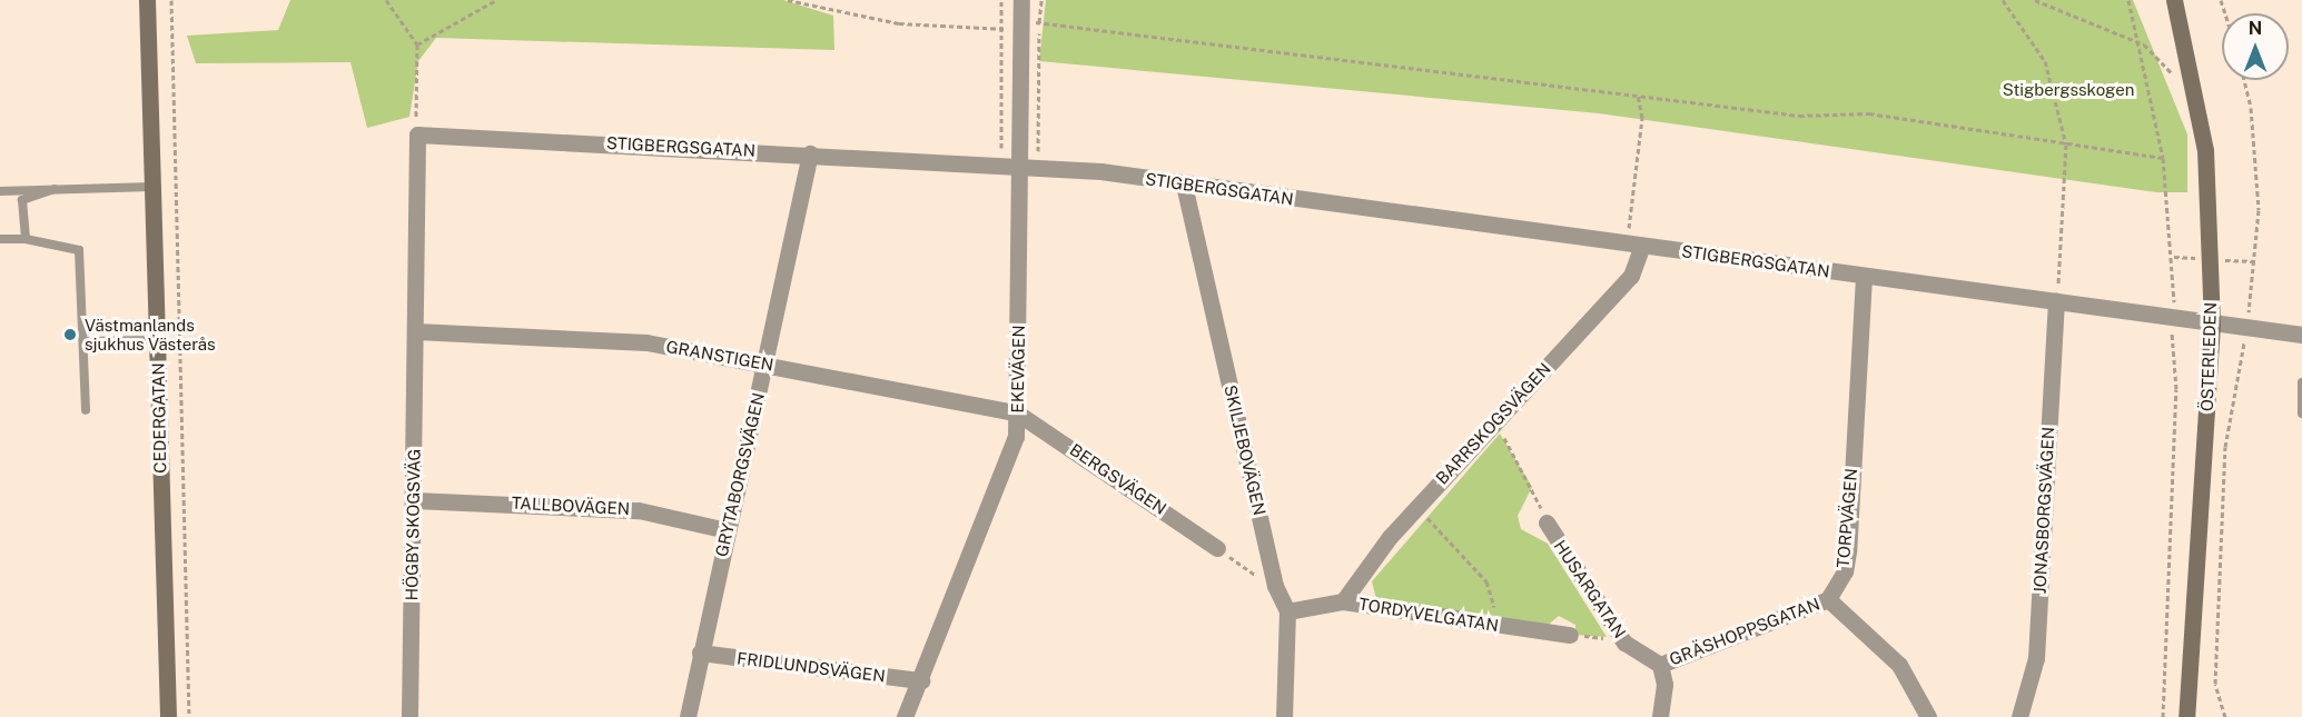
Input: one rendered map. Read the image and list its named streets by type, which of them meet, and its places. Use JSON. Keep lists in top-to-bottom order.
{
  "streets": {
    "street": [
      "STIGBERGSGATAN",
      "GRANSTIGEN",
      "ÖSTERLEDEN",
      "EKEVÄGEN",
      "CEDERGATAN",
      "BARRSKOGSVÄGEN",
      "SKILJEBOVÄGEN",
      "GRYTABORGSVÄGEN",
      "BERGSVÄGEN",
      "TALLBOVÄGEN",
      "JONASBORGSVÄGEN",
      "TORPVÄGEN",
      "HÖGBY SKOGSVÄG",
      "HUSARGATAN",
      "TORDYVELGATAN",
      "GRÄSHOPPSGATAN",
      "FRIDLUNDSVÄGEN"
    ]
  },
  "crossings": [
    ["STIGBERGSGATAN", "ÖSTERLEDEN"],
    ["STIGBERGSGATAN", "EKEVÄGEN"],
    ["STIGBERGSGATAN", "BARRSKOGSVÄGEN"],
    ["STIGBERGSGATAN", "SKILJEBOVÄGEN"],
    ["STIGBERGSGATAN", "GRYTABORGSVÄGEN"],
    ["STIGBERGSGATAN", "JONASBORGSVÄGEN"],
    ["STIGBERGSGATAN", "TORPVÄGEN"],
    ["GRANSTIGEN", "EKEVÄGEN"],
    ["GRANSTIGEN", "GRYTABORGSVÄGEN"],
    ["GRANSTIGEN", "BERGSVÄGEN"],
    ["GRANSTIGEN", "HÖGBY SKOGSVÄG"],
    ["EKEVÄGEN", "BERGSVÄGEN"],
    ["EKEVÄGEN", "FRIDLUNDSVÄGEN"],
    ["BARRSKOGSVÄGEN", "TORDYVELGATAN"],
    ["SKILJEBOVÄGEN", "TORDYVELGATAN"],
    ["GRYTABORGSVÄGEN", "TALLBOVÄGEN"],
    ["GRYTABORGSVÄGEN", "FRIDLUNDSVÄGEN"],
    ["TALLBOVÄGEN", "HÖGBY SKOGSVÄG"],
    ["TORPVÄGEN", "GRÄSHOPPSGATAN"],
    ["HUSARGATAN", "GRÄSHOPPSGATAN"]
  ],
  "parks": ["Stigbergsskogen"],
  "places": ["Västmanlands sjukhus Västerås"],
  "north": "top"
}
